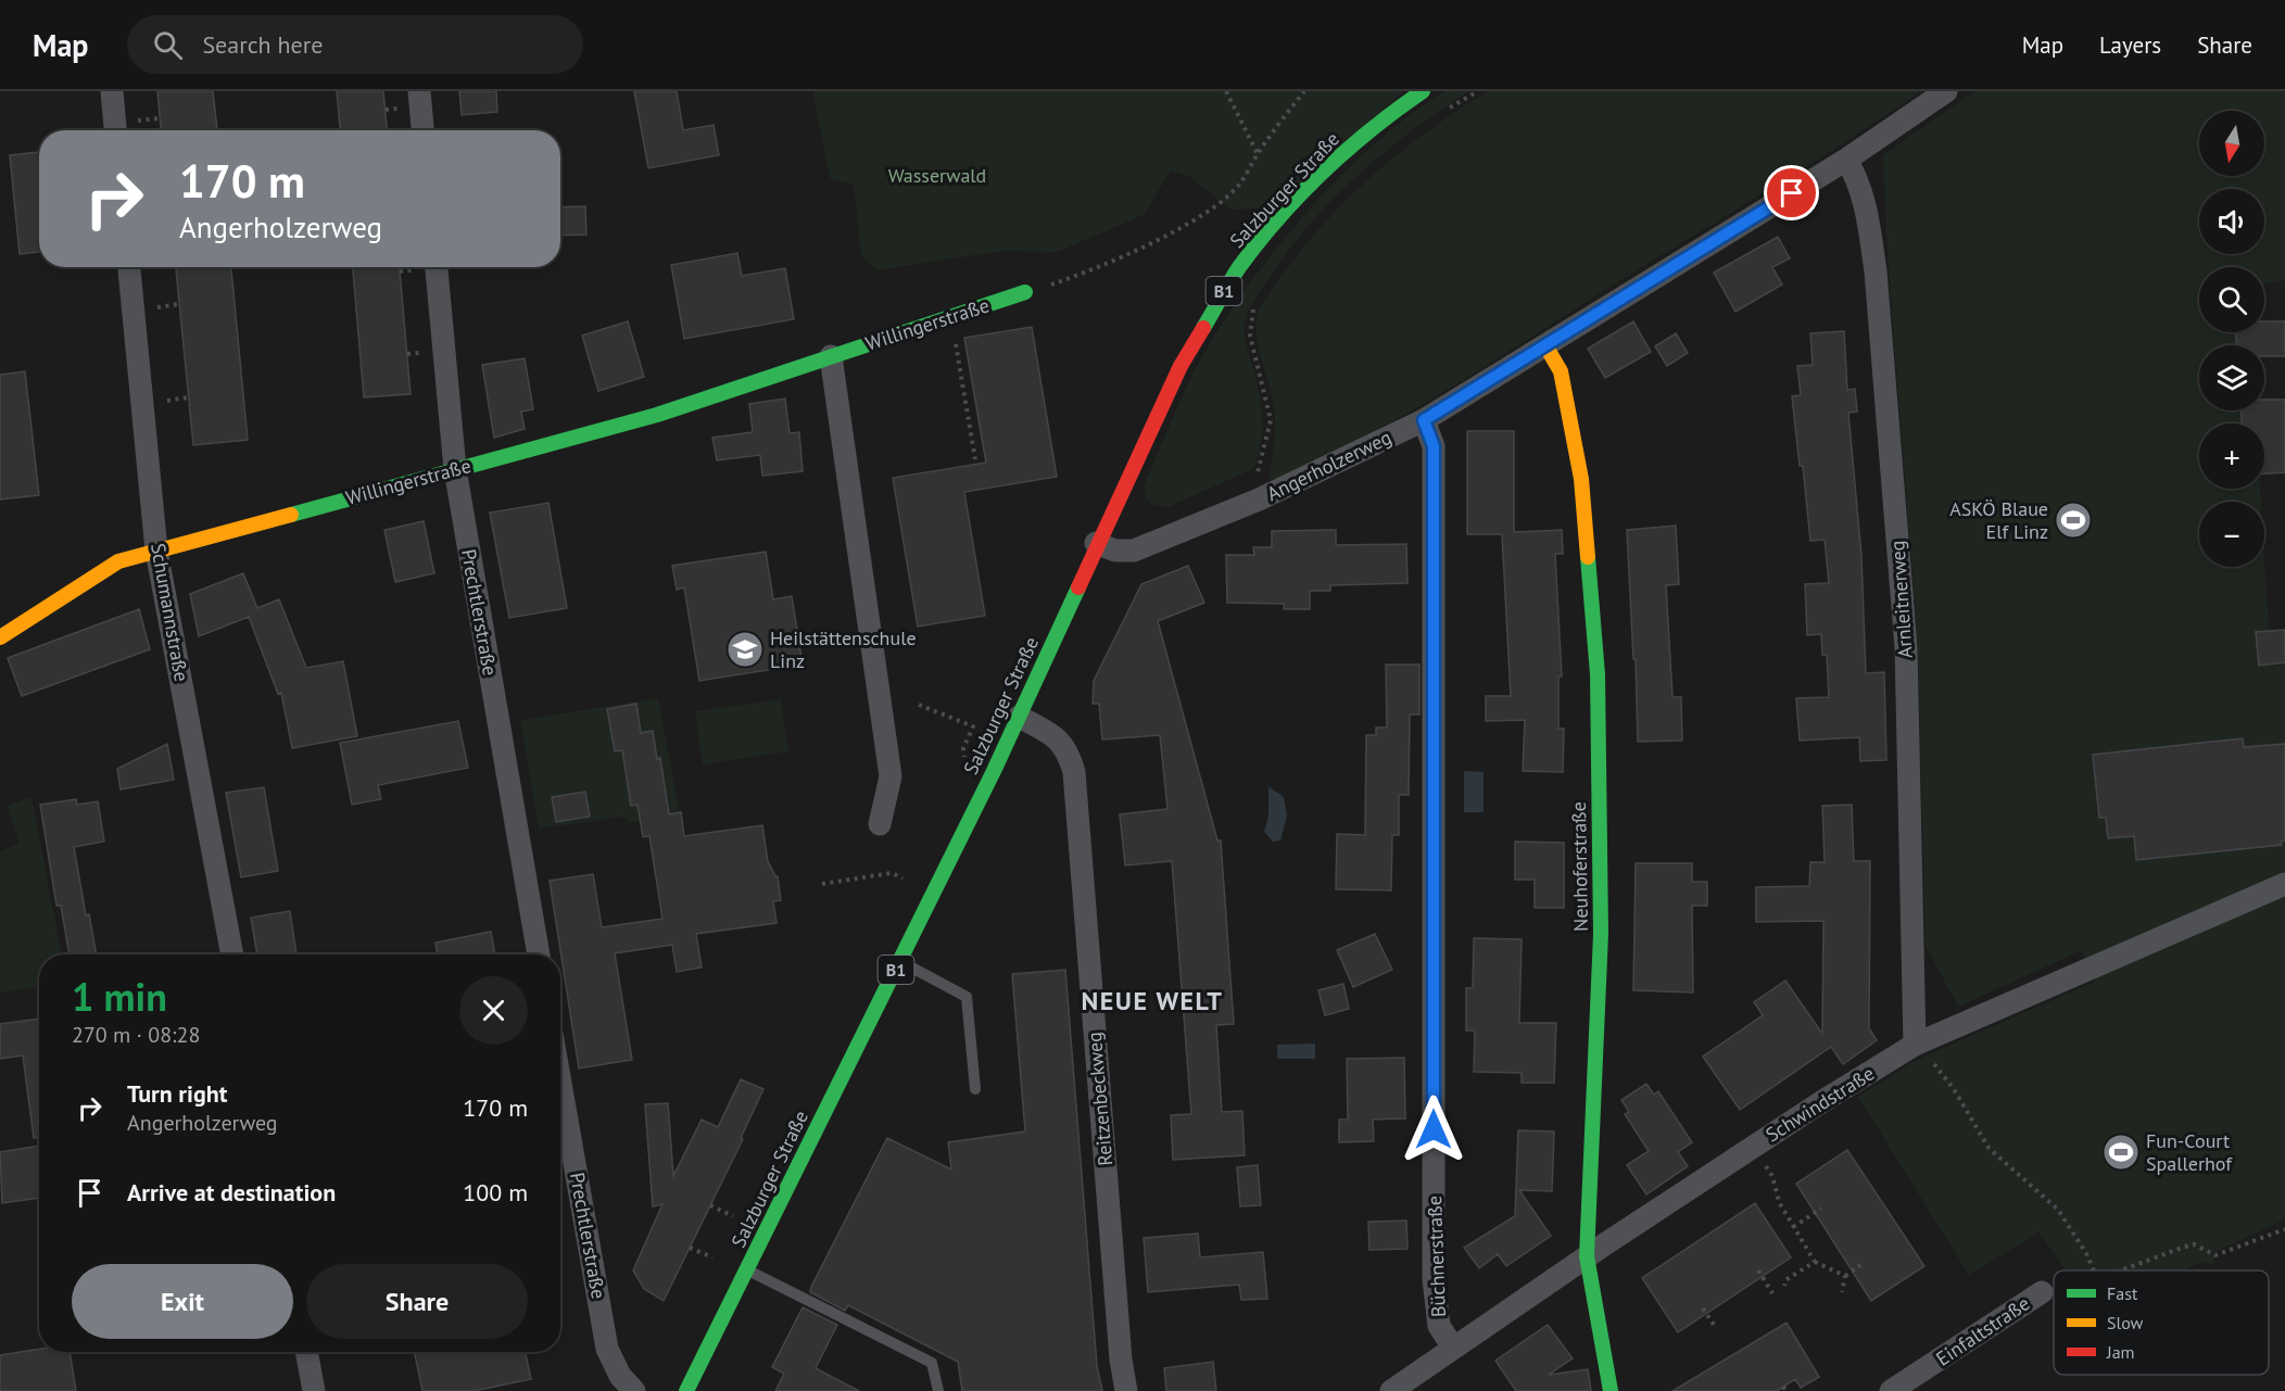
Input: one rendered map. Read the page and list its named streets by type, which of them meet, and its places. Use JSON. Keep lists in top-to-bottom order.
{
  "streets": {
    "street": [
      "Salzburger Straße",
      "B1",
      "Willingerstraße",
      "Angerholzerweg",
      "Arnleitnerweg",
      "Schumannstraße",
      "Prechtlerstraße",
      "Neuhoferstraße",
      "Reitzenbeckweg",
      "Schwindstraße",
      "Büchnerstraße",
      "Einfaltstraße"
    ]
  },
  "crossings": [
    ["Salzburger Straße", "Angerholzerweg"],
    ["Salzburger Straße", "Reitzenbeckweg"],
    ["Willingerstraße", "Schumannstraße"],
    ["Willingerstraße", "Prechtlerstraße"],
    ["Angerholzerweg", "Arnleitnerweg"],
    ["Angerholzerweg", "Neuhoferstraße"],
    ["Angerholzerweg", "Büchnerstraße"],
    ["Arnleitnerweg", "Schwindstraße"],
    ["Neuhoferstraße", "Schwindstraße"],
    ["Schwindstraße", "Büchnerstraße"]
  ],
  "districts": ["NEUE WELT"],
  "parks": ["Wasserwald"],
  "places": {
    "sports": ["ASKÖ Blaue Elf Linz", "Fun-Court Spallerhof"],
    "school or university": ["Heilstättenschule Linz"]
  },
  "legend": ["Fast", "Slow", "Jam"],
  "north": "bottom",
  "page": {
    "header": "Map",
    "search": "Search here",
    "nav": ["Map", "Layers", "Share"],
    "map_buttons": ["+", "−"],
    "turn": ["170 m", "Angerholzerweg"],
    "heading": ["1 min", "270 m · 08:28"],
    "list": [
      {
        "name": "Turn right",
        "note": "Angerholzerweg",
        "value": "170 m"
      },
      {
        "name": "Arrive at destination",
        "value": "100 m"
      }
    ],
    "buttons": ["Exit", "Share"]
  }
}
